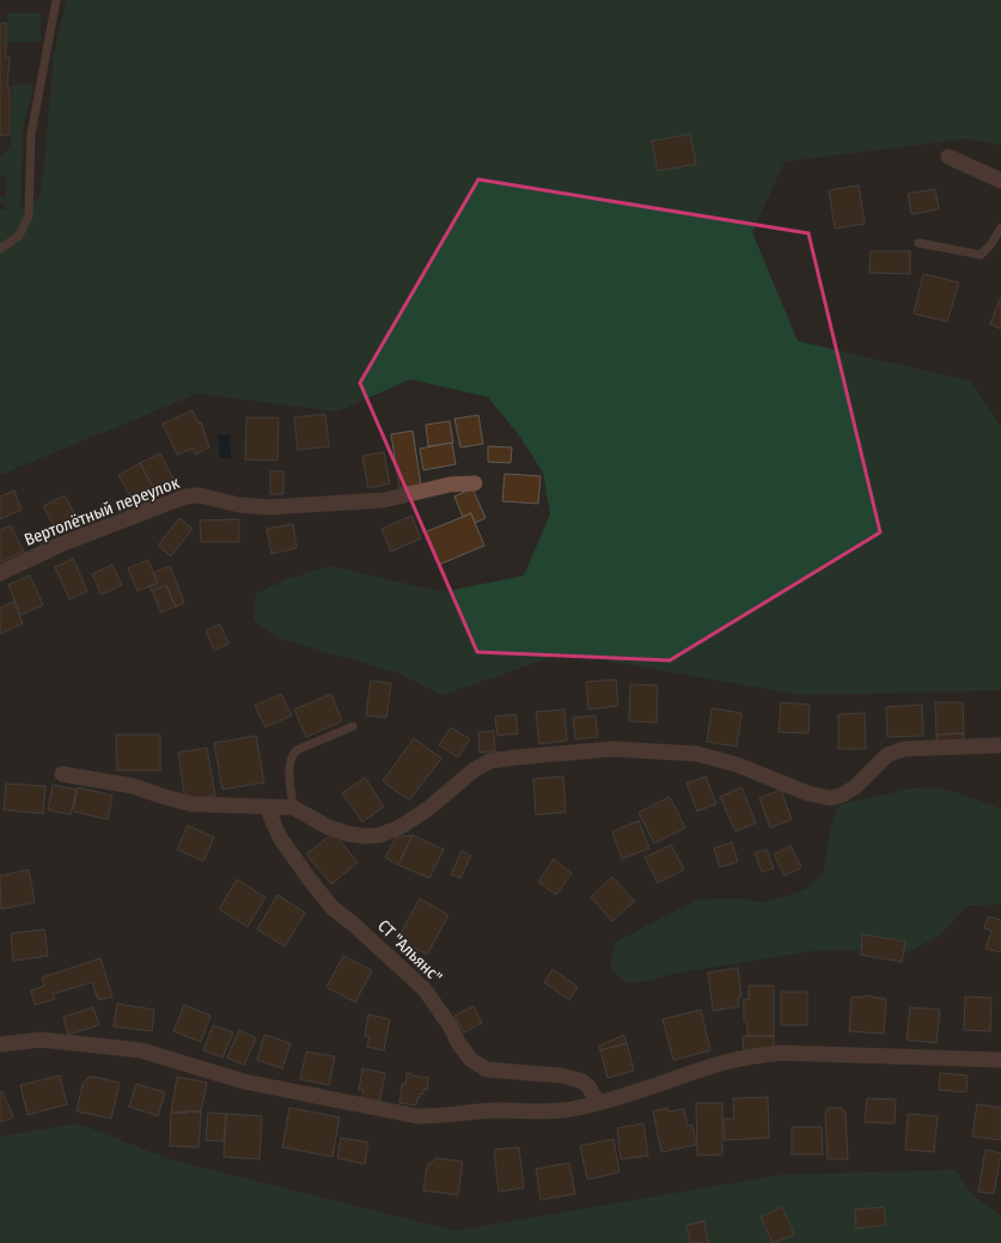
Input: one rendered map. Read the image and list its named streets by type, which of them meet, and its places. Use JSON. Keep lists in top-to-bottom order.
{
  "streets": {
    "street": ["Вертолётный переулок", "СТ \"Альянс\""]
  }
}
